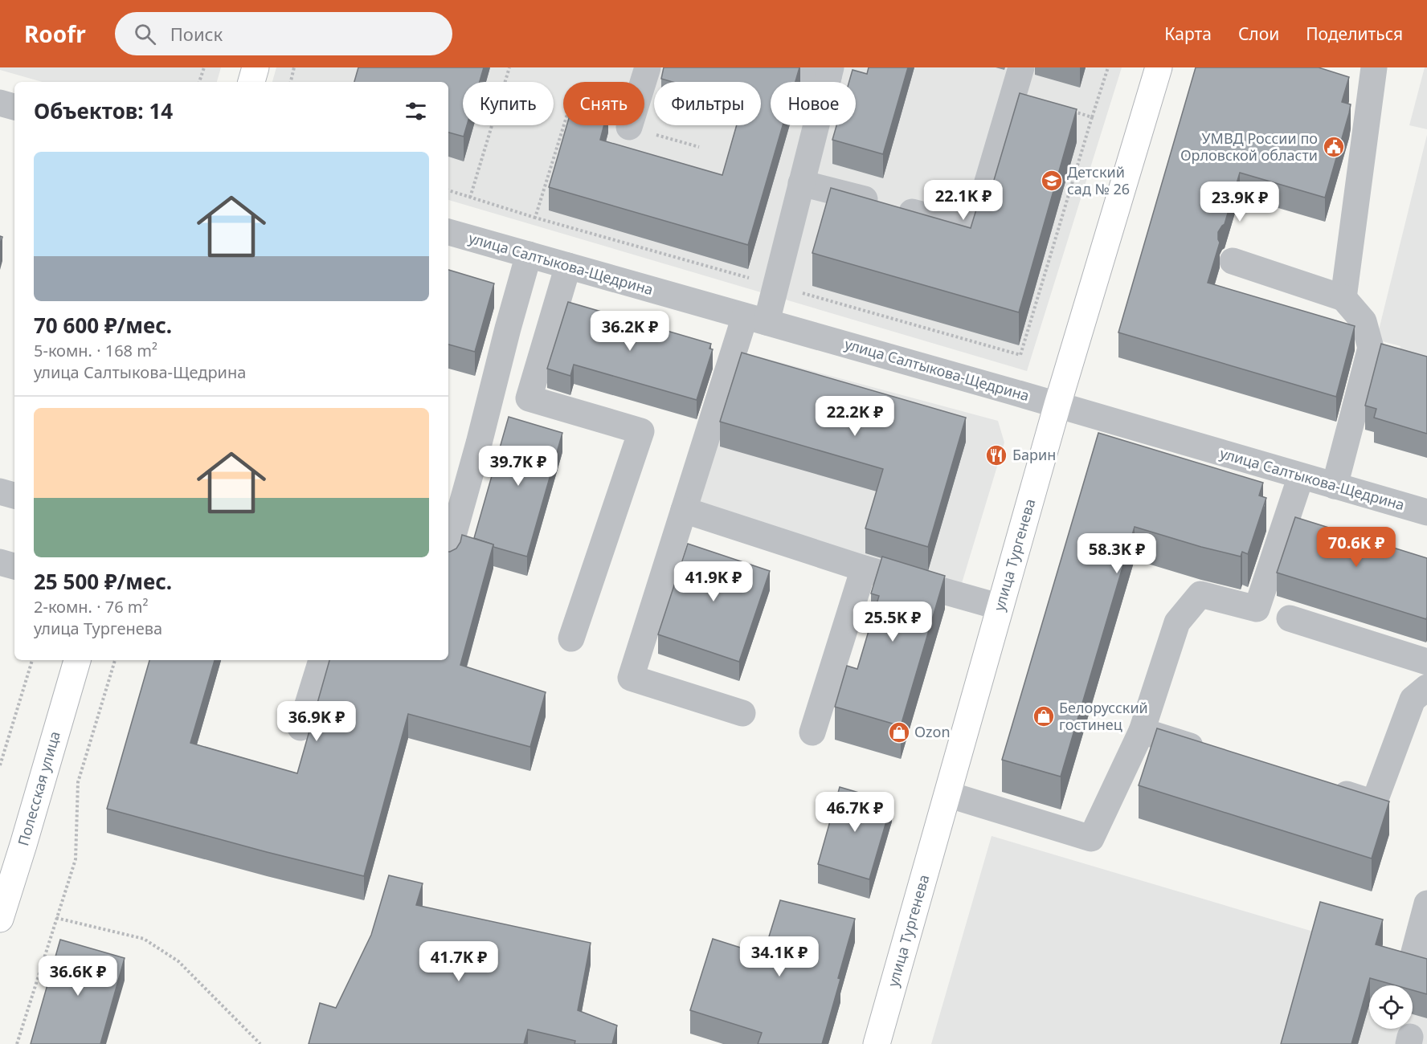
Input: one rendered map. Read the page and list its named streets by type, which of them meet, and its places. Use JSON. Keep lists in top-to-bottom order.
{
  "streets": {
    "main road": ["улица Тургенева", "Полесская улица"],
    "street": ["улица Салтыкова-Щедрина"]
  },
  "crossings": [
    ["улица Салтыкова-Щедрина", "улица Тургенева"]
  ],
  "places": {
    "public building": ["УМВД России по Орловской области"],
    "school or university": ["Детский сад № 26"],
    "restaurant": ["Барин"],
    "shop": ["Белорусский гостинец", "Ozon"]
  },
  "page": {
    "header": "Roofr",
    "search": "Поиск",
    "nav": ["Карта", "Слои", "Поделиться"],
    "chip": [
      "Купить",
      "Снять",
      "Фильтры",
      "Новое"
    ],
    "heading": "Объектов: 14",
    "list": [
      {
        "name": "70 600 ₽/мес.",
        "note": "5-комн. · 168 m² · улица Салтыкова-Щедрина"
      },
      {
        "name": "25 500 ₽/мес.",
        "note": "2-комн. · 76 m² · улица Тургенева"
      }
    ],
    "price": [
      "22.1K ₽",
      "23.9K ₽",
      "36.2K ₽",
      "22.2K ₽",
      "39.7K ₽",
      "70.6K ₽",
      "58.3K ₽",
      "41.9K ₽",
      "25.5K ₽",
      "36.9K ₽",
      "46.7K ₽",
      "34.1K ₽",
      "41.7K ₽",
      "36.6K ₽"
    ]
  }
}
